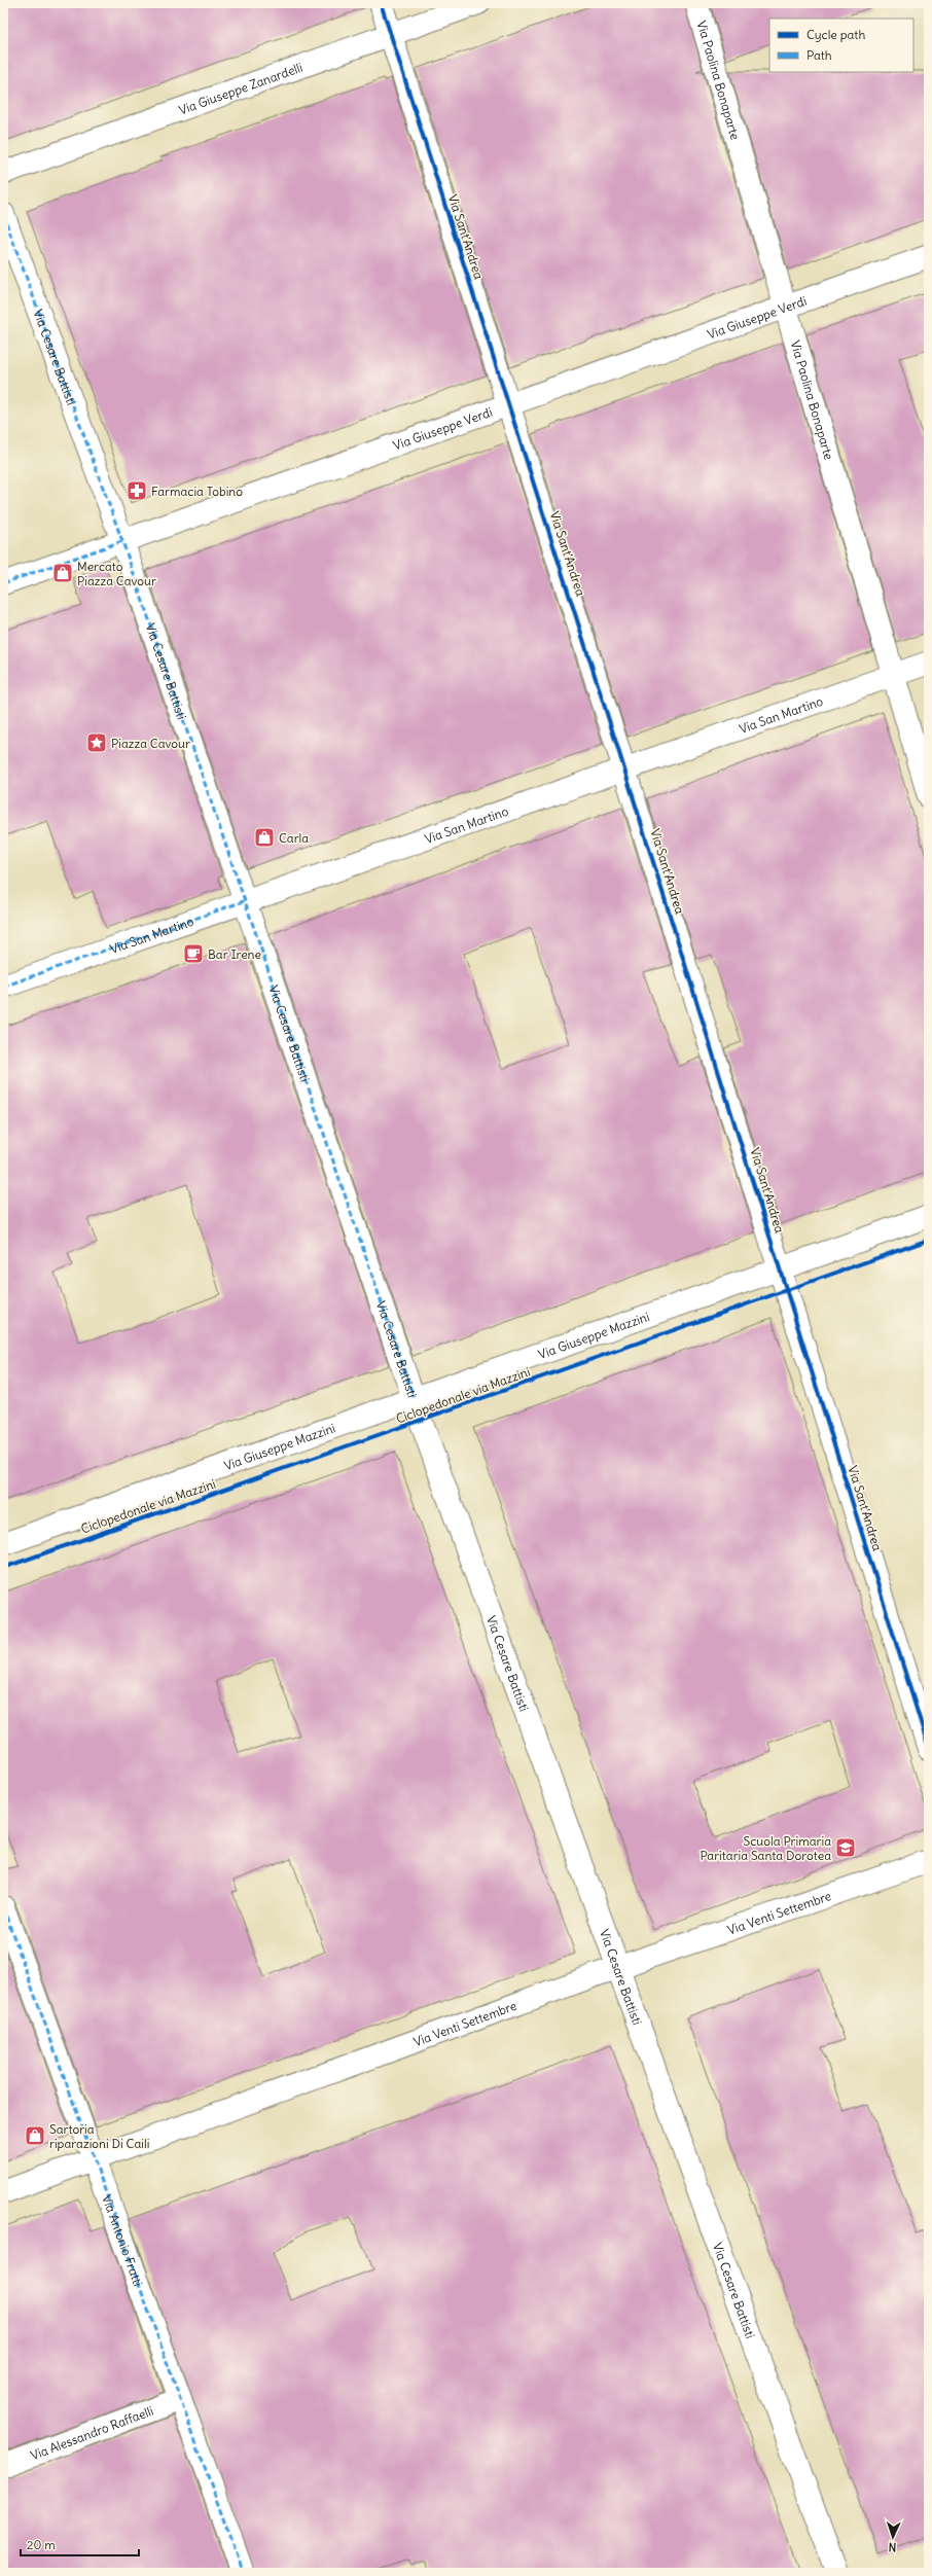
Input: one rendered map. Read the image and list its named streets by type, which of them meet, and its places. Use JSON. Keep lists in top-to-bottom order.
{
  "streets": {
    "street": [
      "Via Paolina Bonaparte",
      "Via Giuseppe Zanardelli",
      "Via Sant'Andrea",
      "Via Giuseppe Verdi",
      "Via Cesare Battisti",
      "Via San Martino",
      "Via Giuseppe Mazzini",
      "Via Venti Settembre",
      "Via Antonio Fratti",
      "Via Alessandro Raffaelli"
    ],
    "cycle path": ["Ciclopedonale via Mazzini"]
  },
  "crossings": [
    ["Via Paolina Bonaparte", "Via Giuseppe Verdi"],
    ["Via Paolina Bonaparte", "Via San Martino"],
    ["Via Giuseppe Zanardelli", "Via Sant'Andrea"],
    ["Via Sant'Andrea", "Via Giuseppe Verdi"],
    ["Via Sant'Andrea", "Via San Martino"],
    ["Via Sant'Andrea", "Via Giuseppe Mazzini"],
    ["Via Giuseppe Verdi", "Via Cesare Battisti"],
    ["Via Cesare Battisti", "Via San Martino"],
    ["Via Cesare Battisti", "Via Giuseppe Mazzini"],
    ["Via Cesare Battisti", "Via Venti Settembre"],
    ["Via Venti Settembre", "Via Antonio Fratti"],
    ["Via Antonio Fratti", "Via Alessandro Raffaelli"]
  ],
  "places": {
    "pharmacy": ["Farmacia Tobino"],
    "shop": ["Mercato Piazza Cavour", "Carla", "Sartoria riparazioni Di Caili"],
    "place": ["Piazza Cavour"],
    "cafe": ["Bar Irene"],
    "school or university": ["Scuola Primaria Paritaria Santa Dorotea"]
  },
  "legend": ["Cycle path", "Path"],
  "scale_bar": "20 m",
  "north": "bottom"
}
